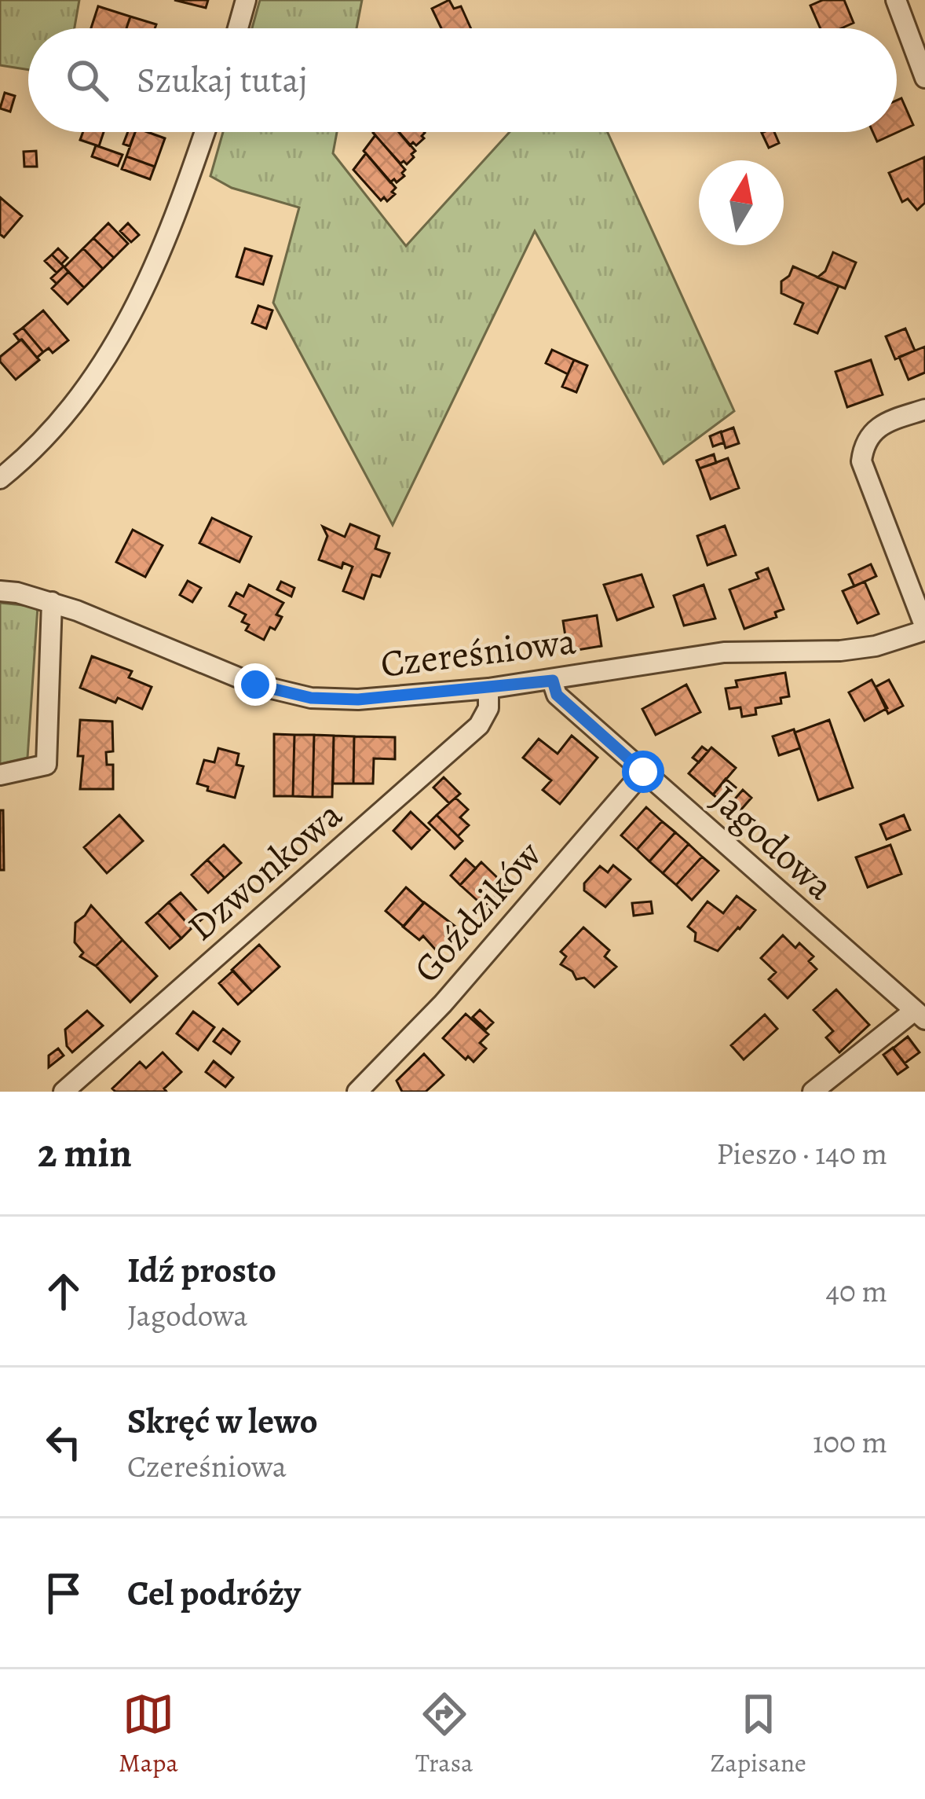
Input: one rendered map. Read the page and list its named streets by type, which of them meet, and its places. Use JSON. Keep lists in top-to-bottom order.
{
  "streets": {
    "street": [
      "Czereśniowa",
      "Jagodowa",
      "Dzwonkowa",
      "Goździków"
    ]
  },
  "crossings": [
    ["Czereśniowa", "Jagodowa"],
    ["Czereśniowa", "Dzwonkowa"],
    ["Jagodowa", "Goździków"]
  ],
  "north": "top",
  "page": {
    "search": "Szukaj tutaj",
    "heading": ["2 min", "Pieszo · 140 m"],
    "list": [
      ["Idź prosto", "Jagodowa", "40 m"],
      ["Skręć w lewo", "Czereśniowa", "100 m"],
      "Cel podróży"
    ],
    "nav": ["Mapa", "Trasa", "Zapisane"]
  }
}
